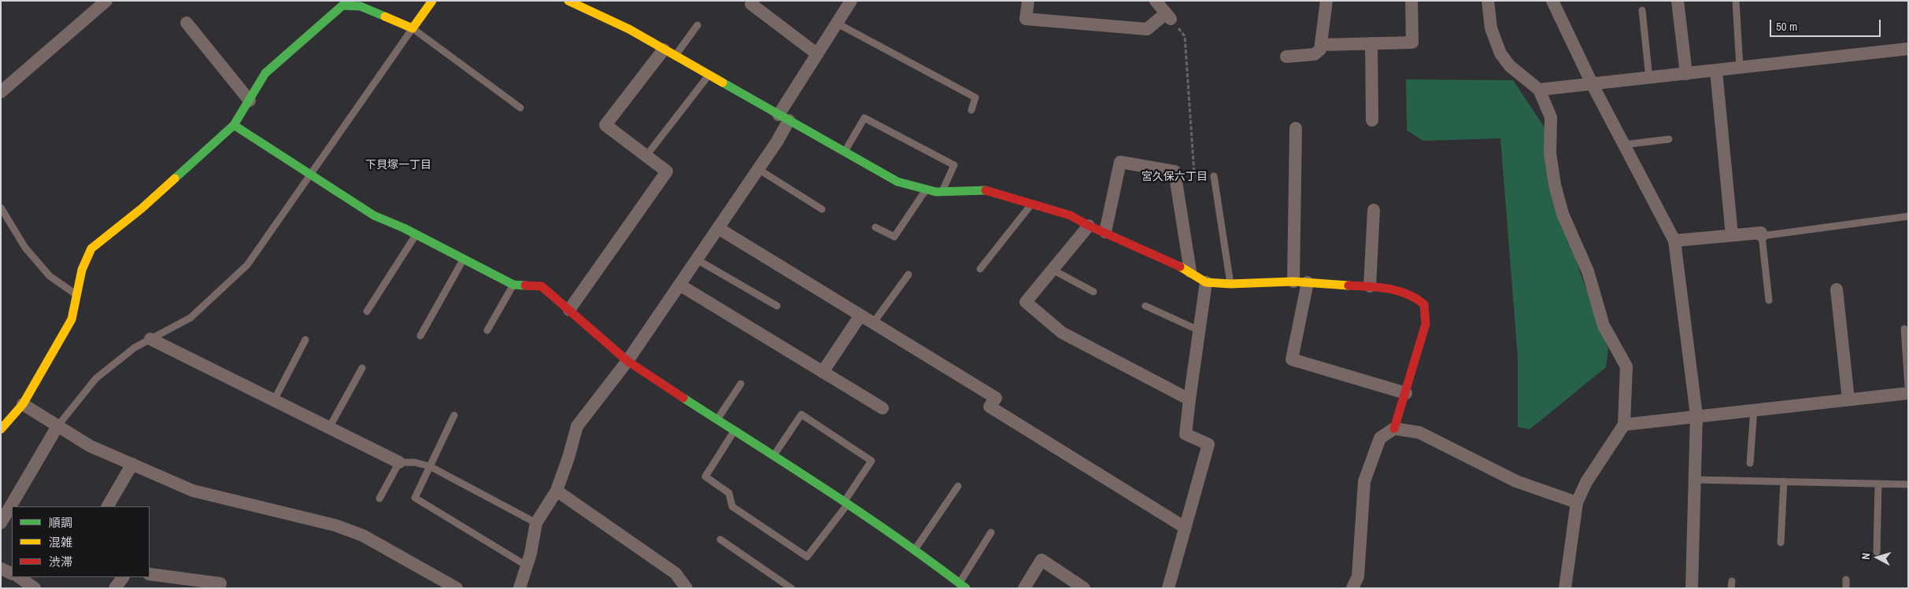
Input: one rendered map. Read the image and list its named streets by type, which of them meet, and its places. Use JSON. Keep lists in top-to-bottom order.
{
  "districts": ["下貝塚一丁目", "宮久保六丁目"],
  "legend": ["順調", "混雑", "渋滞"],
  "scale_bar": "50 m",
  "north": "left"
}
